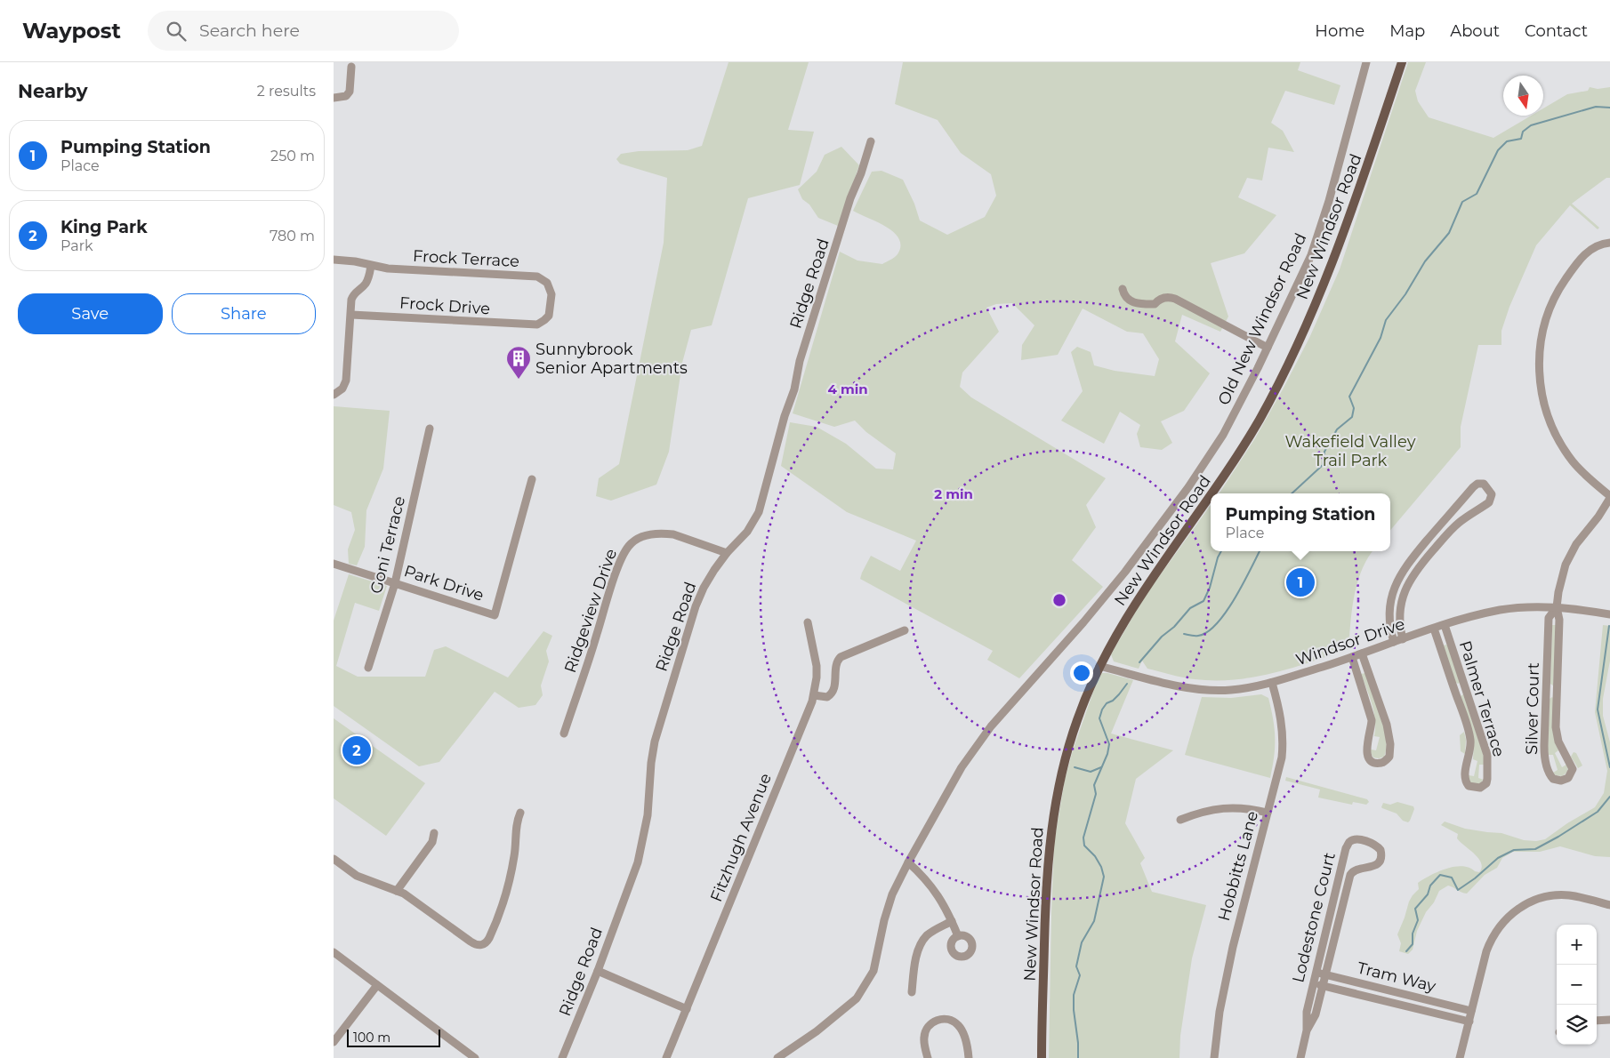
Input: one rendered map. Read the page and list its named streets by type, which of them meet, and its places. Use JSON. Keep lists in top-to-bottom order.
{
  "streets": {
    "main road": ["New Windsor Road"],
    "street": [
      "Frock Terrace",
      "Ridge Road",
      "Frock Drive",
      "Old New Windsor Road",
      "Goni Terrace",
      "Park Drive",
      "Ridgeview Drive",
      "Windsor Drive",
      "Palmer Terrace",
      "Silver Court",
      "Fitzhugh Avenue",
      "Hobbitts Lane",
      "Lodestone Court",
      "Tram Way"
    ]
  },
  "crossings": [
    ["New Windsor Road", "Windsor Drive"],
    ["Frock Terrace", "Frock Drive"],
    ["Ridge Road", "Ridgeview Drive"],
    ["Goni Terrace", "Park Drive"],
    ["Windsor Drive", "Palmer Terrace"],
    ["Windsor Drive", "Silver Court"],
    ["Windsor Drive", "Hobbitts Lane"],
    ["Lodestone Court", "Tram Way"]
  ],
  "parks": ["Wakefield Valley Trail Park"],
  "places": {
    "building": ["Sunnybrook Senior Apartments"]
  },
  "scale_bar": "100 m",
  "north": "bottom",
  "page": {
    "header": "Waypost",
    "search": "Search here",
    "nav": [
      "Home",
      "Map",
      "About",
      "Contact"
    ],
    "heading": ["Nearby", "2 results"],
    "list": [
      {
        "mark": "1",
        "name": "Pumping Station",
        "note": "Place",
        "value": "250 m"
      },
      {
        "mark": "2",
        "name": "King Park",
        "note": "Park",
        "value": "780 m"
      }
    ],
    "buttons": ["Save", "Share"],
    "popup": ["Pumping Station", "Place"],
    "pins": ["1", "2"],
    "map_buttons": ["+", "−"],
    "scale": "100 m"
  },
  "rings": ["4 min", "2 min"]
}
